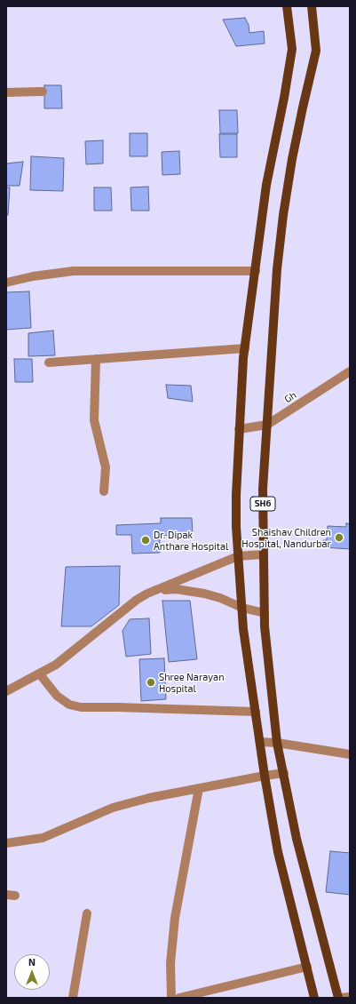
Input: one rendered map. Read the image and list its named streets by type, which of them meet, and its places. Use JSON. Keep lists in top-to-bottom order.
{
  "streets": {
    "main road": ["SH6"],
    "street": ["Gh"]
  },
  "crossings": [
    ["Gh", "SH6"]
  ],
  "places": ["Shaishav Children Hospital, Nandurbar", "Dr. Dipak Anthare Hospital", "Shree Narayan Hospital"],
  "north": "top"
}
